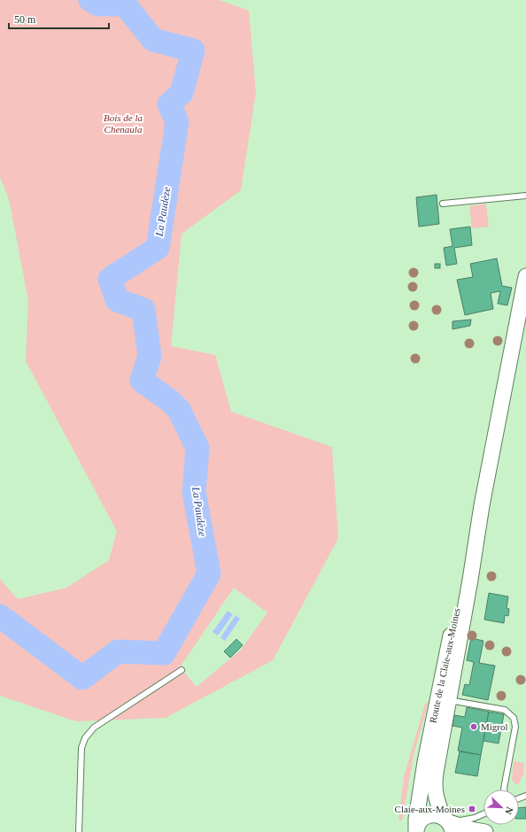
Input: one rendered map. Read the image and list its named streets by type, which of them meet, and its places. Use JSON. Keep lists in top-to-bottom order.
{
  "streets": {
    "main road": ["Route de la Claie-aux-Moines"]
  },
  "water": ["La Paudèze"],
  "parks": ["Bois de la Chenaula"],
  "places": {
    "other": ["Migrol"],
    "transit": ["Claie-aux-Moines"]
  },
  "scale_bar": "50 m",
  "north": "bottom right"
}
